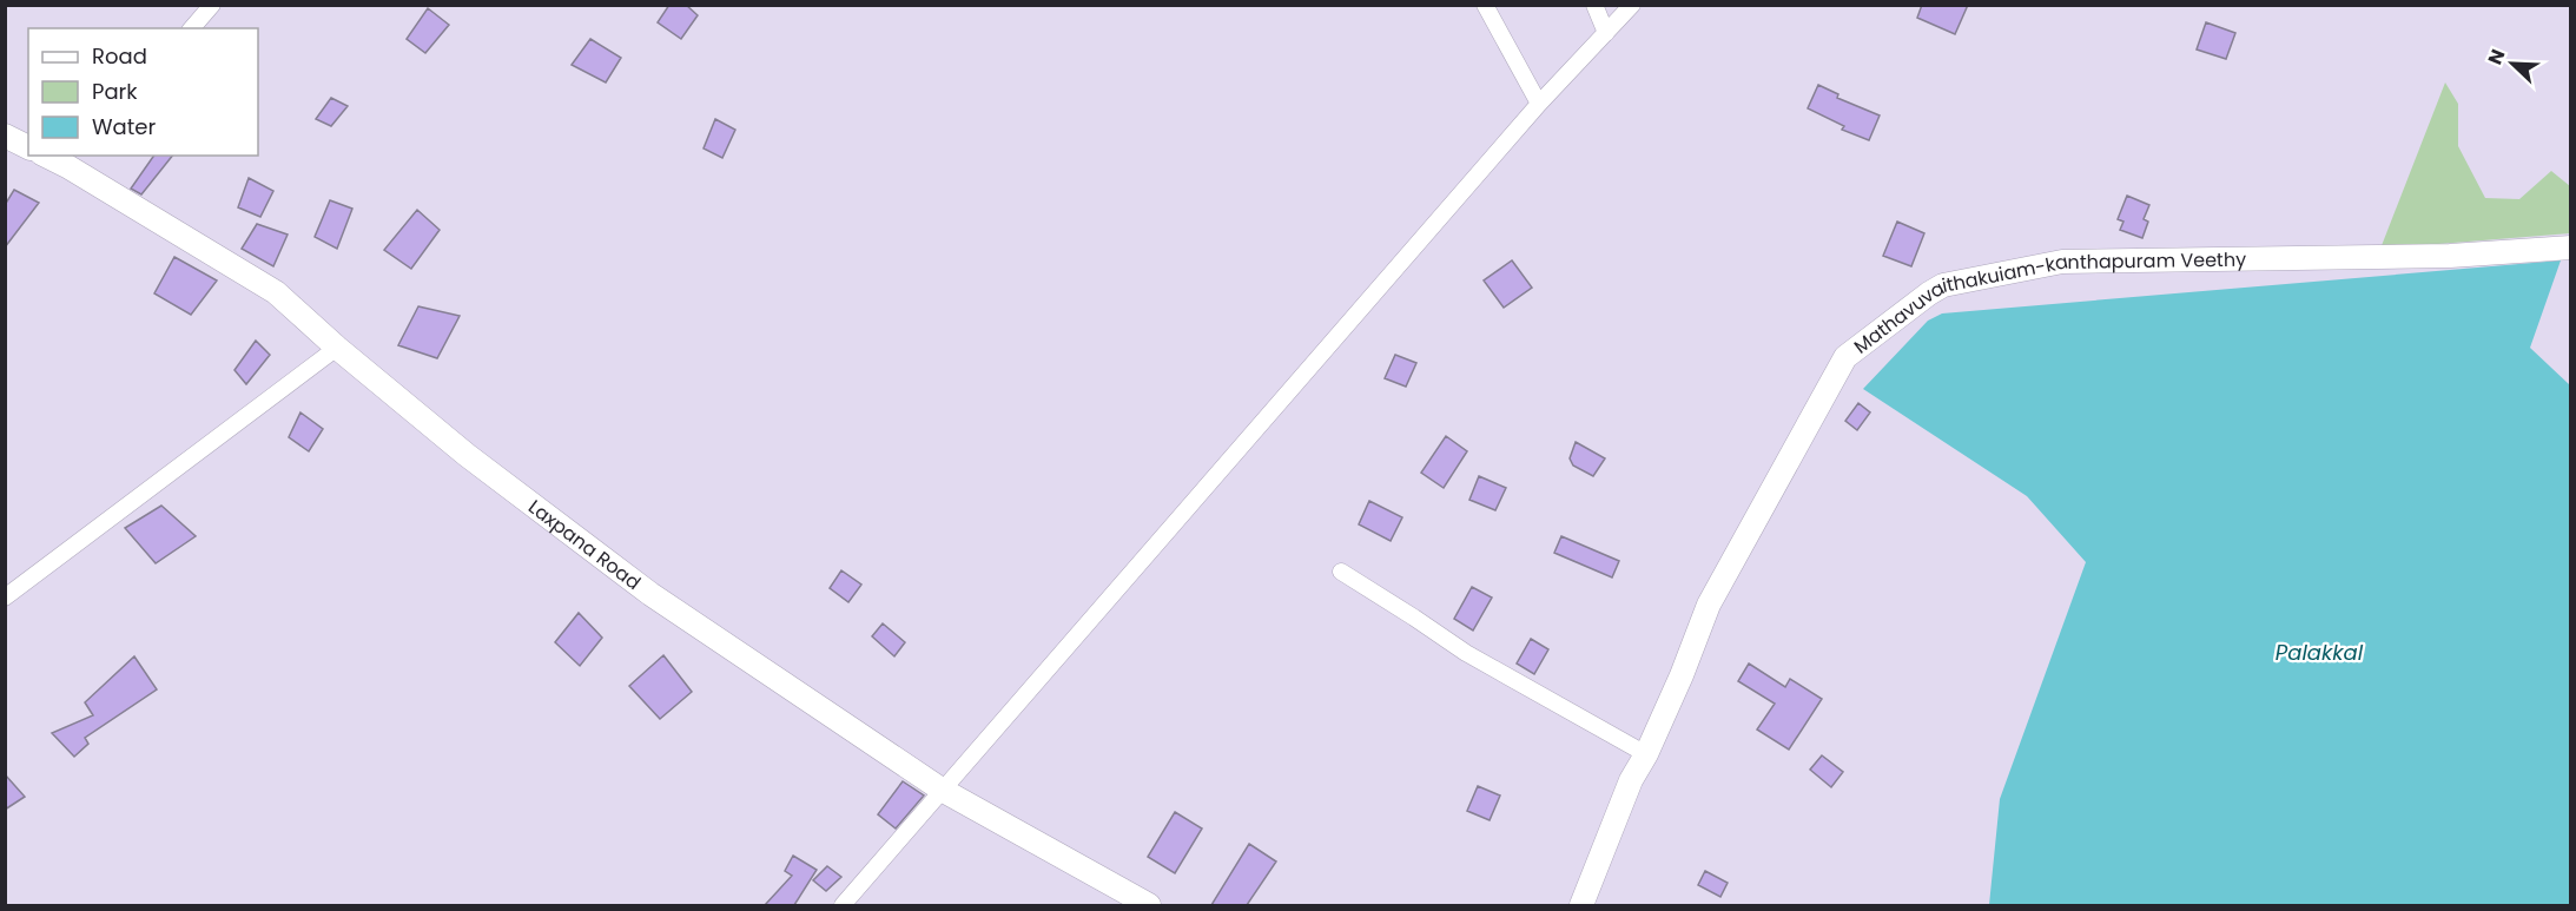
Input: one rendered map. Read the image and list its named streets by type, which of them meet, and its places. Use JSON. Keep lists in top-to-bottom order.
{
  "streets": {
    "street": ["Mathavuvaithakuiam-kanthapuram Veethy", "Laxpana Road"]
  },
  "water": ["Palakkal"],
  "legend": ["Road", "Park", "Water"],
  "north": "top left"
}
